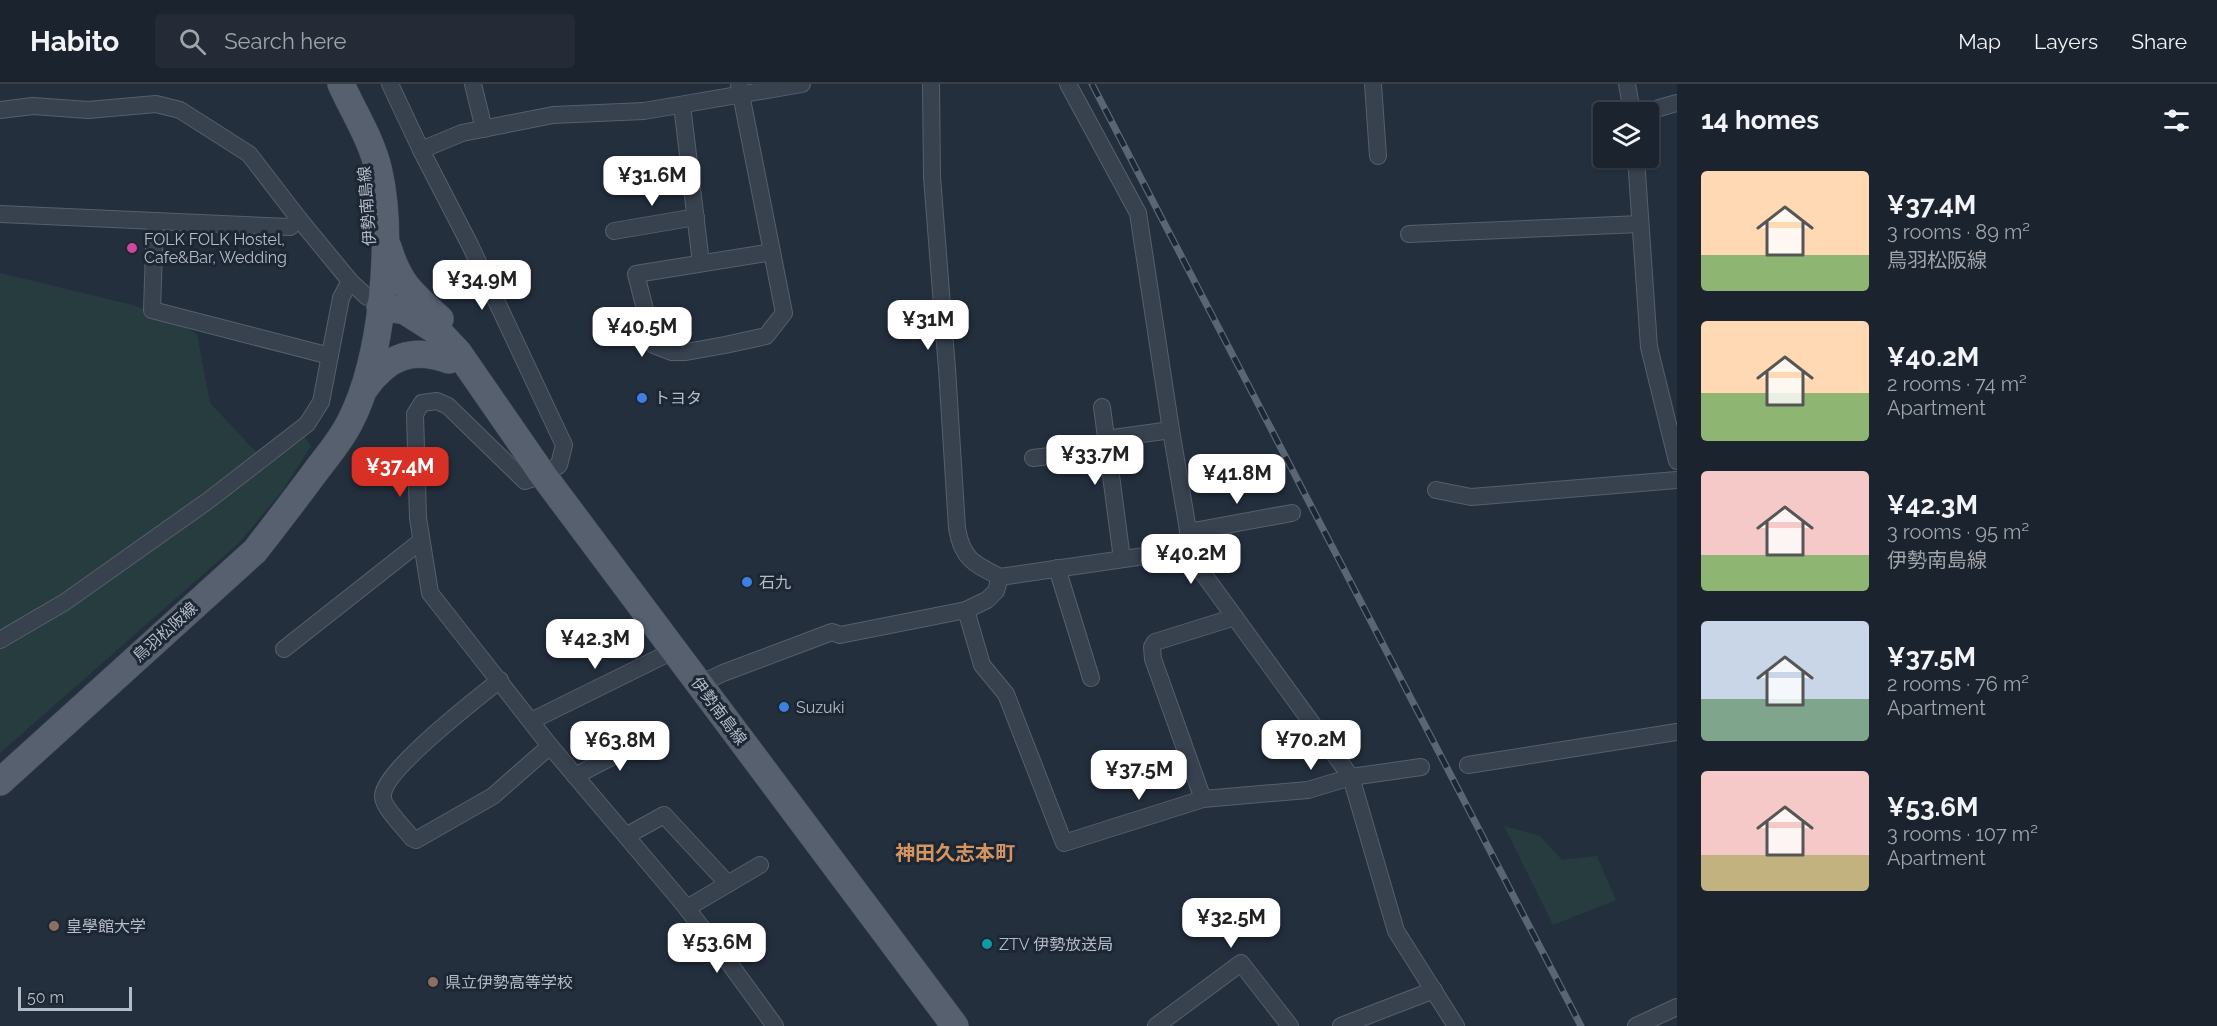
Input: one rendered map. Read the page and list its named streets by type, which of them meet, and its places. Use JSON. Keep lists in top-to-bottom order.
{
  "streets": {
    "main road": ["伊勢南島線", "鳥羽松阪線"]
  },
  "crossings": [
    ["伊勢南島線", "鳥羽松阪線"]
  ],
  "districts": ["神田久志本町"],
  "places": [
    "FOLK FOLK Hostel, Cafe&Bar, Wedding",
    "トヨタ",
    "石九",
    "Suzuki",
    "皇學館大学",
    "ZTV 伊勢放送局",
    "県立伊勢高等学校"
  ],
  "scale_bar": "50 m",
  "page": {
    "header": "Habito",
    "search": "Search here",
    "nav": ["Map", "Layers", "Share"],
    "heading": "14 homes",
    "price": [
      "¥31.6M",
      "¥34.9M",
      "¥31M",
      "¥40.5M",
      "¥33.7M",
      "¥37.4M",
      "¥41.8M",
      "¥40.2M",
      "¥42.3M",
      "¥70.2M",
      "¥63.8M",
      "¥37.5M",
      "¥32.5M",
      "¥53.6M"
    ],
    "list": [
      {
        "name": "¥37.4M",
        "note": "3 rooms · 89 m² · 鳥羽松阪線"
      },
      {
        "name": "¥40.2M",
        "note": "2 rooms · 74 m² · Apartment"
      },
      {
        "name": "¥42.3M",
        "note": "3 rooms · 95 m² · 伊勢南島線"
      },
      {
        "name": "¥37.5M",
        "note": "2 rooms · 76 m² · Apartment"
      },
      {
        "name": "¥53.6M",
        "note": "3 rooms · 107 m² · Apartment"
      }
    ],
    "scale": "50 m"
  }
}
